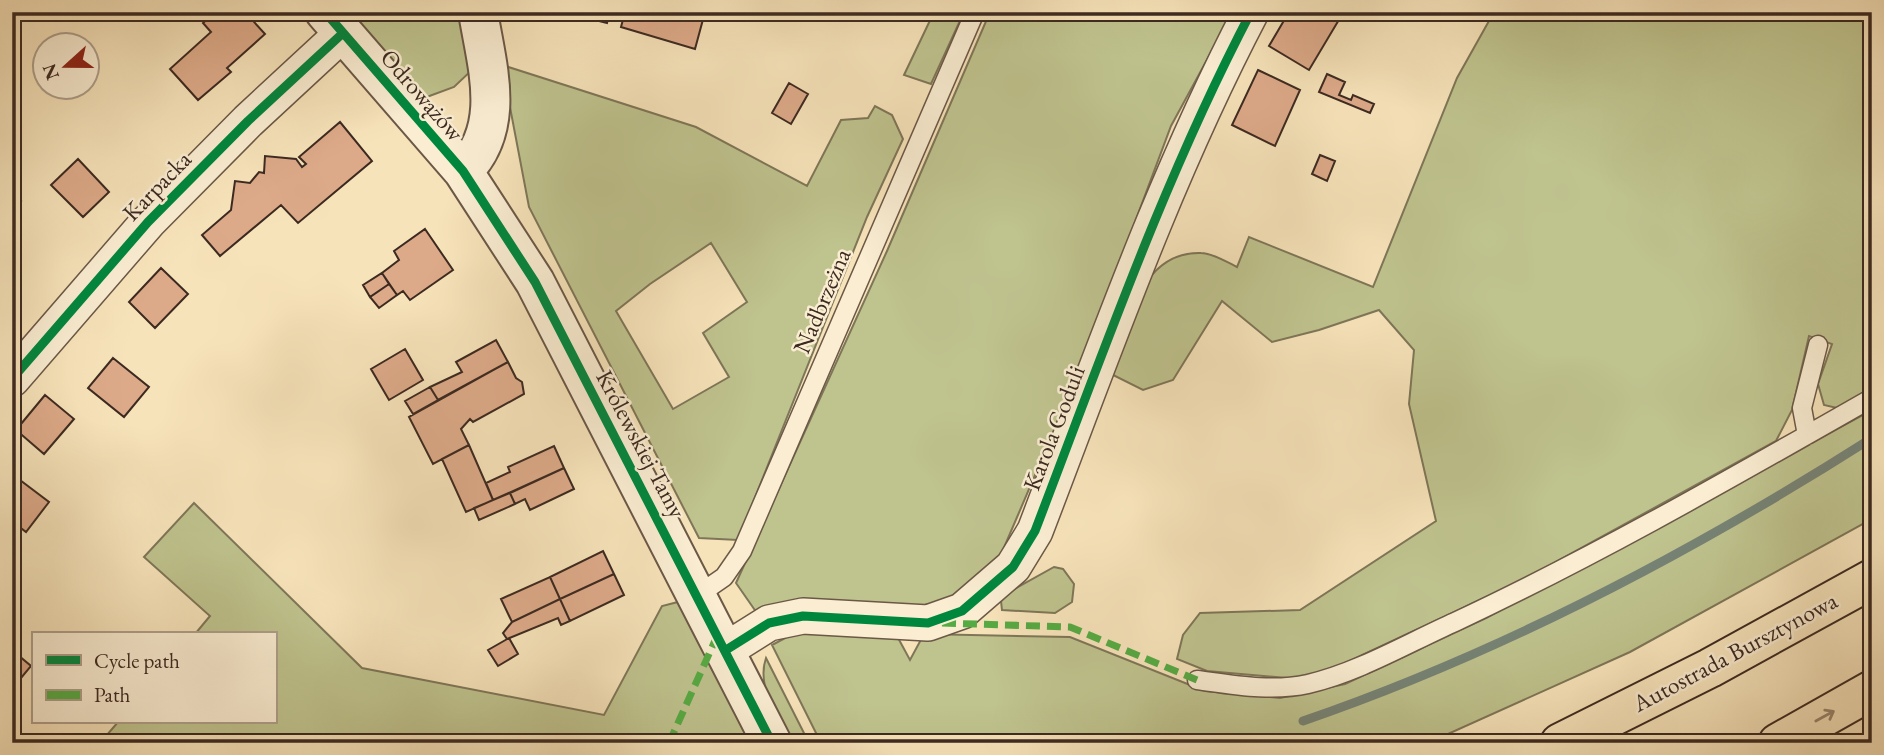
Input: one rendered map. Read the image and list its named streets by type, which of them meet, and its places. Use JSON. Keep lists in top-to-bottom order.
{
  "streets": {
    "highway": ["Autostrada Bursztynowa"],
    "street": [
      "Odrowążów",
      "Karpacka",
      "Karola Goduli",
      "Królewskiej Tamy"
    ],
    "lane": ["Nadbrzeżna"]
  },
  "crossings": [
    ["Odrowążów", "Karpacka"],
    ["Odrowążów", "Królewskiej Tamy"],
    ["Nadbrzeżna", "Królewskiej Tamy"],
    ["Karola Goduli", "Królewskiej Tamy"]
  ],
  "legend": ["Cycle path", "Path"],
  "north": "left"
}
